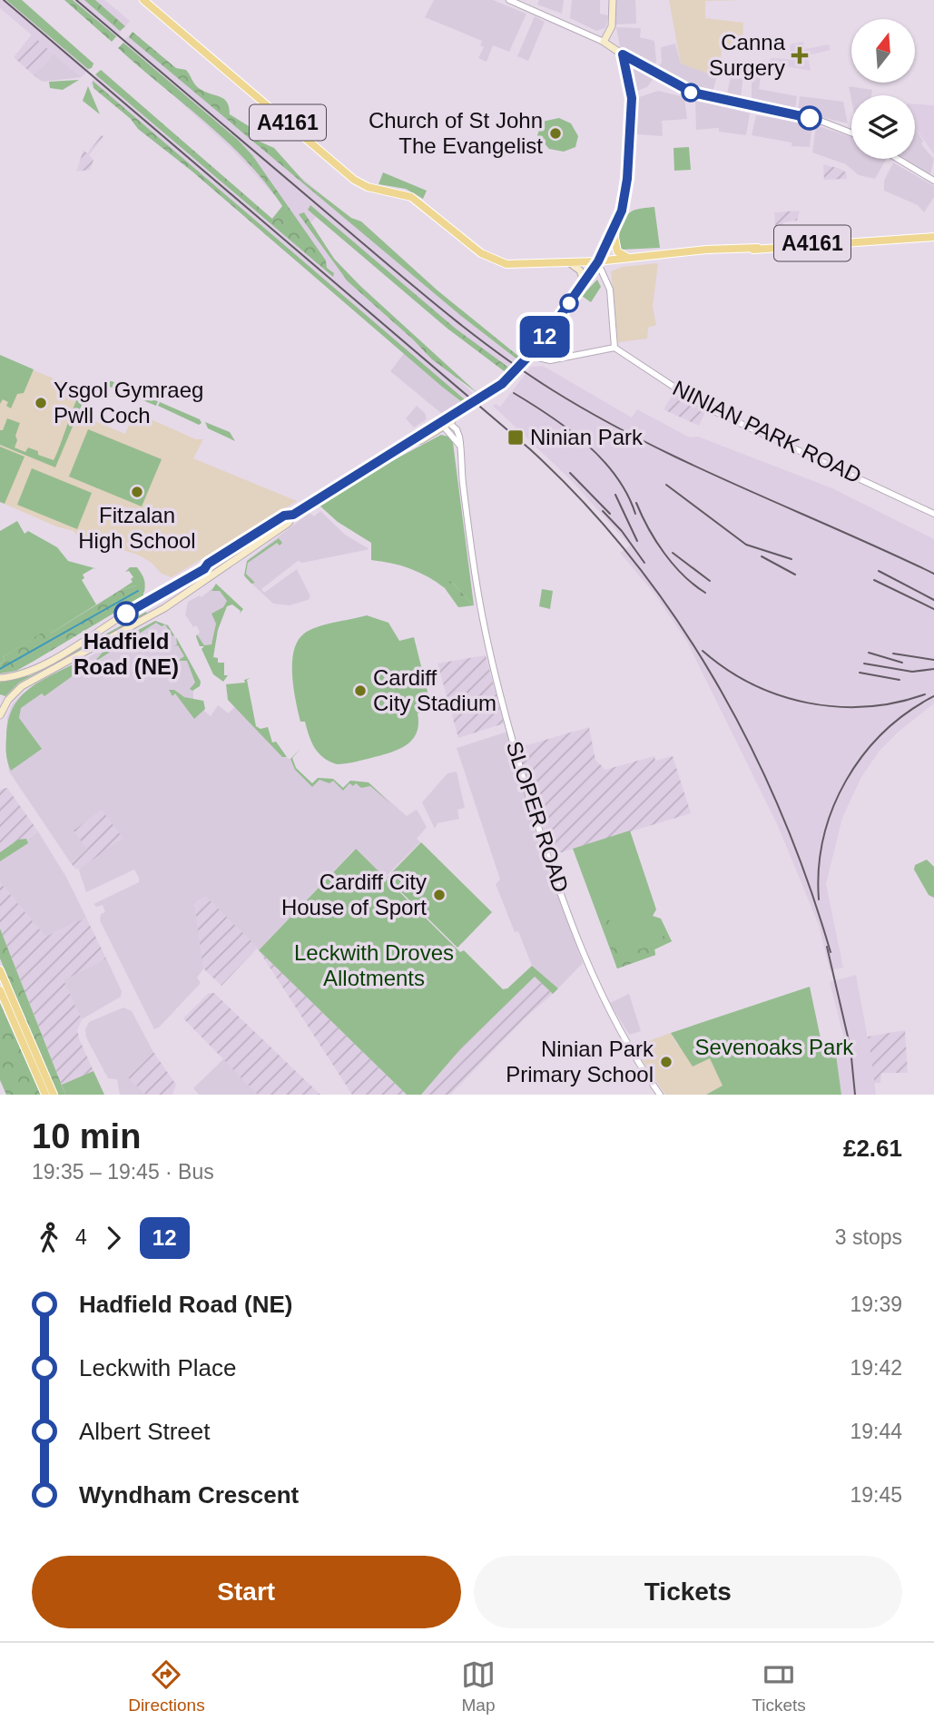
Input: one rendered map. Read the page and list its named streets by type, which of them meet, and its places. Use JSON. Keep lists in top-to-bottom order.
{
  "streets": {
    "main road": ["A4161"],
    "street": ["NINIAN PARK ROAD", "SLOPER ROAD"]
  },
  "parks": ["Leckwith Droves Allotments", "Sevenoaks Park"],
  "places": {
    "health": ["Canna Surgery"],
    "other": [
      "Church of St John The Evangelist",
      "Ysgol Gymraeg Pwll Coch",
      "Fitzalan High School",
      "Hadfield Road (NE)",
      "Cardiff City Stadium",
      "Cardiff City House of Sport",
      "Ninian Park Primary School"
    ],
    "transit": ["Ninian Park"]
  },
  "lines": ["bus line 12"],
  "north": "top",
  "page": {
    "on_map": "12",
    "heading": ["10 min", "19:35 – 19:45 · Bus", "£2.61"],
    "legs": ["4", "12", "3 stops"],
    "list": [
      {
        "name": "Hadfield Road (NE)",
        "value": "19:39"
      },
      {
        "name": "Leckwith Place",
        "value": "19:42"
      },
      {
        "name": "Albert Street",
        "value": "19:44"
      },
      {
        "name": "Wyndham Crescent",
        "value": "19:45"
      }
    ],
    "buttons": ["Start", "Tickets"],
    "tabs": ["Directions", "Map", "Tickets"]
  }
}
